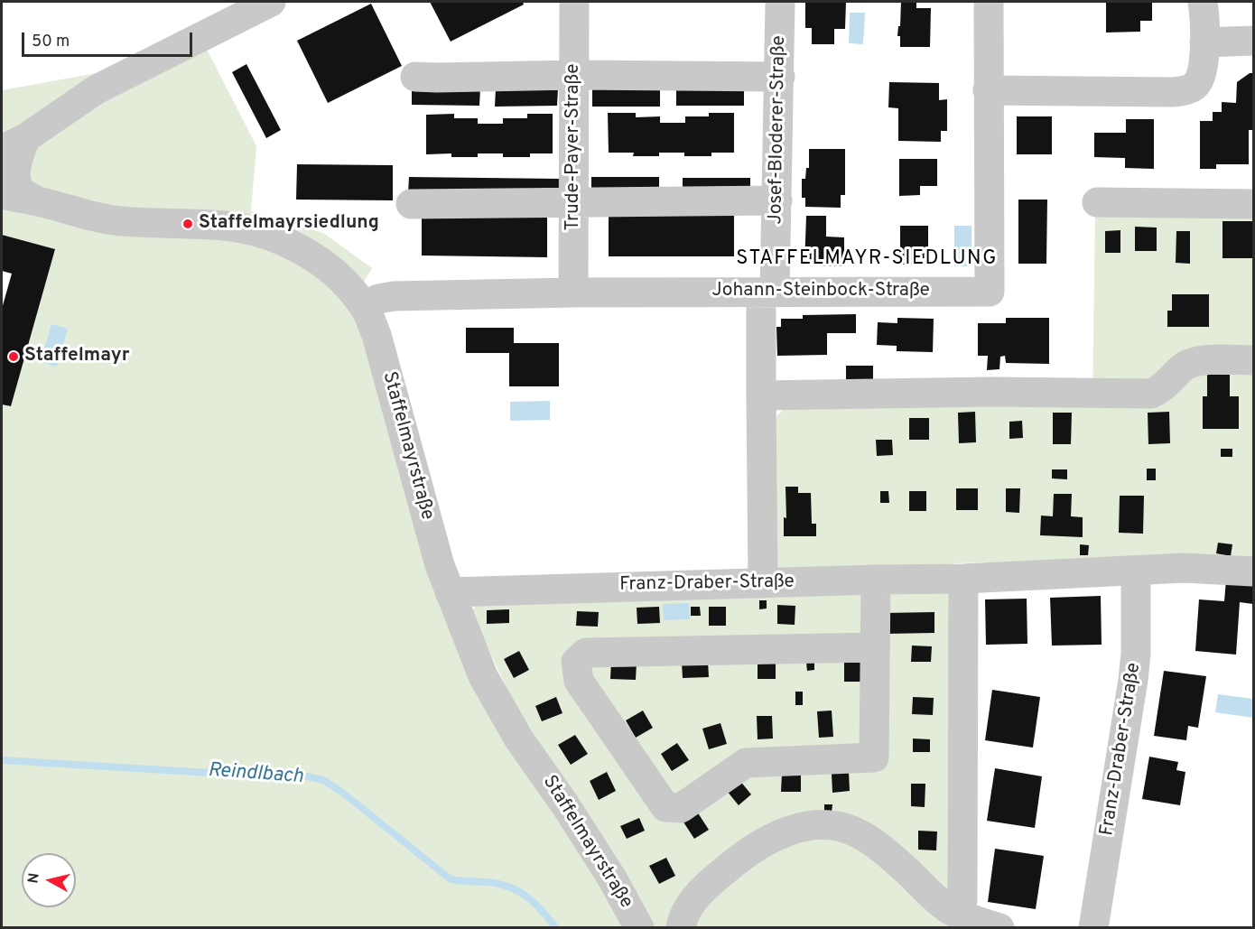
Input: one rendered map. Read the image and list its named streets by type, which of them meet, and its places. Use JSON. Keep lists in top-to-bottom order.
{
  "streets": {
    "street": [
      "Josef-Bloderer-Straße",
      "Trude-Payer-Straße",
      "Johann-Steinbock-Straße",
      "Staffelmayrstraße",
      "Franz-Draber-Straße"
    ]
  },
  "crossings": [
    ["Josef-Bloderer-Straße", "Johann-Steinbock-Straße"],
    ["Josef-Bloderer-Straße", "Franz-Draber-Straße"],
    ["Trude-Payer-Straße", "Johann-Steinbock-Straße"],
    ["Johann-Steinbock-Straße", "Staffelmayrstraße"],
    ["Staffelmayrstraße", "Franz-Draber-Straße"]
  ],
  "districts": ["STAFFELMAYR-SIEDLUNG"],
  "water": ["Reindlbach"],
  "places": ["Staffelmayrsiedlung", "Staffelmayr"],
  "scale_bar": "50 m",
  "north": "left"
}
